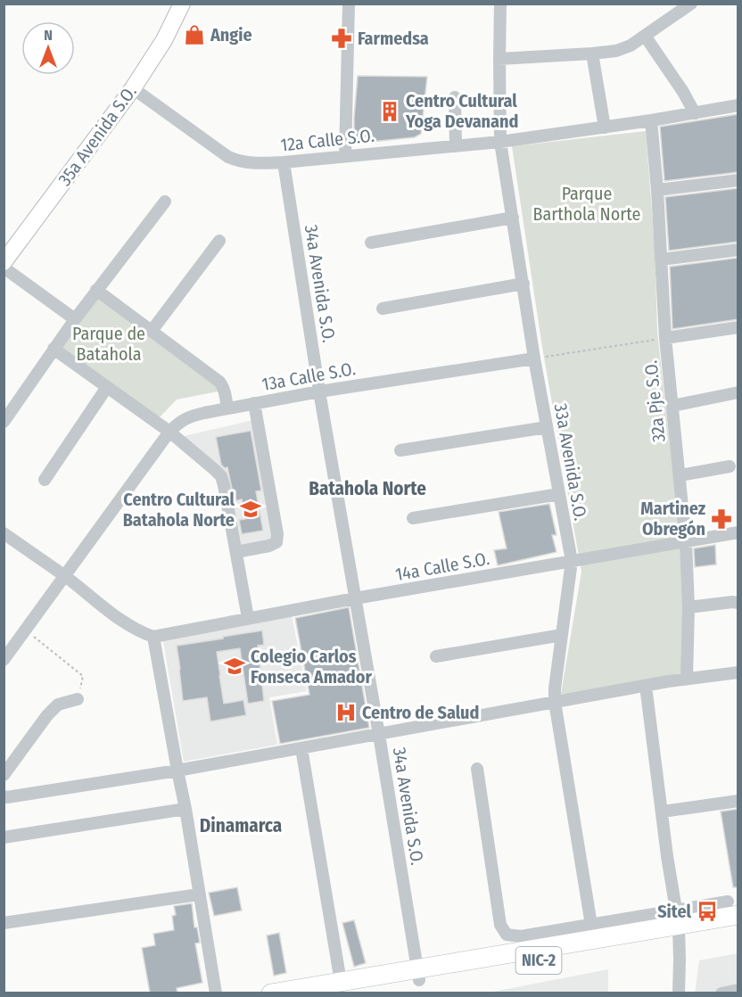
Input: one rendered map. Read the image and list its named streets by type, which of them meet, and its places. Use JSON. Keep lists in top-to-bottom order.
{
  "streets": {
    "highway": ["NIC-2"],
    "main road": ["35a Avenida S.O."],
    "street": [
      "12a Calle S.O.",
      "34a Avenida S.O.",
      "13a Calle S.O.",
      "32a Pje S.O.",
      "33a Avenida S.O.",
      "14a Calle S.O."
    ]
  },
  "crossings": [
    ["35a Avenida S.O.", "12a Calle S.O."],
    ["12a Calle S.O.", "34a Avenida S.O."],
    ["12a Calle S.O.", "32a Pje S.O."],
    ["12a Calle S.O.", "33a Avenida S.O."],
    ["34a Avenida S.O.", "13a Calle S.O."],
    ["34a Avenida S.O.", "14a Calle S.O."],
    ["34a Avenida S.O.", "NIC-2"],
    ["13a Calle S.O.", "33a Avenida S.O."],
    ["32a Pje S.O.", "14a Calle S.O."],
    ["33a Avenida S.O.", "14a Calle S.O."]
  ],
  "districts": ["Batahola Norte", "Dinamarca"],
  "parks": ["Parque Barthola Norte", "Parque de Batahola"],
  "places": {
    "shop": ["Angie"],
    "pharmacy": ["Farmedsa", "Martinez Obregón"],
    "building": ["Centro Cultural Yoga Devanand"],
    "school or university": ["Centro Cultural Batahola Norte", "Colegio Carlos Fonseca Amador"],
    "hospital": ["Centro de Salud"],
    "bus stop": ["Sitel"]
  },
  "north": "top"
}
